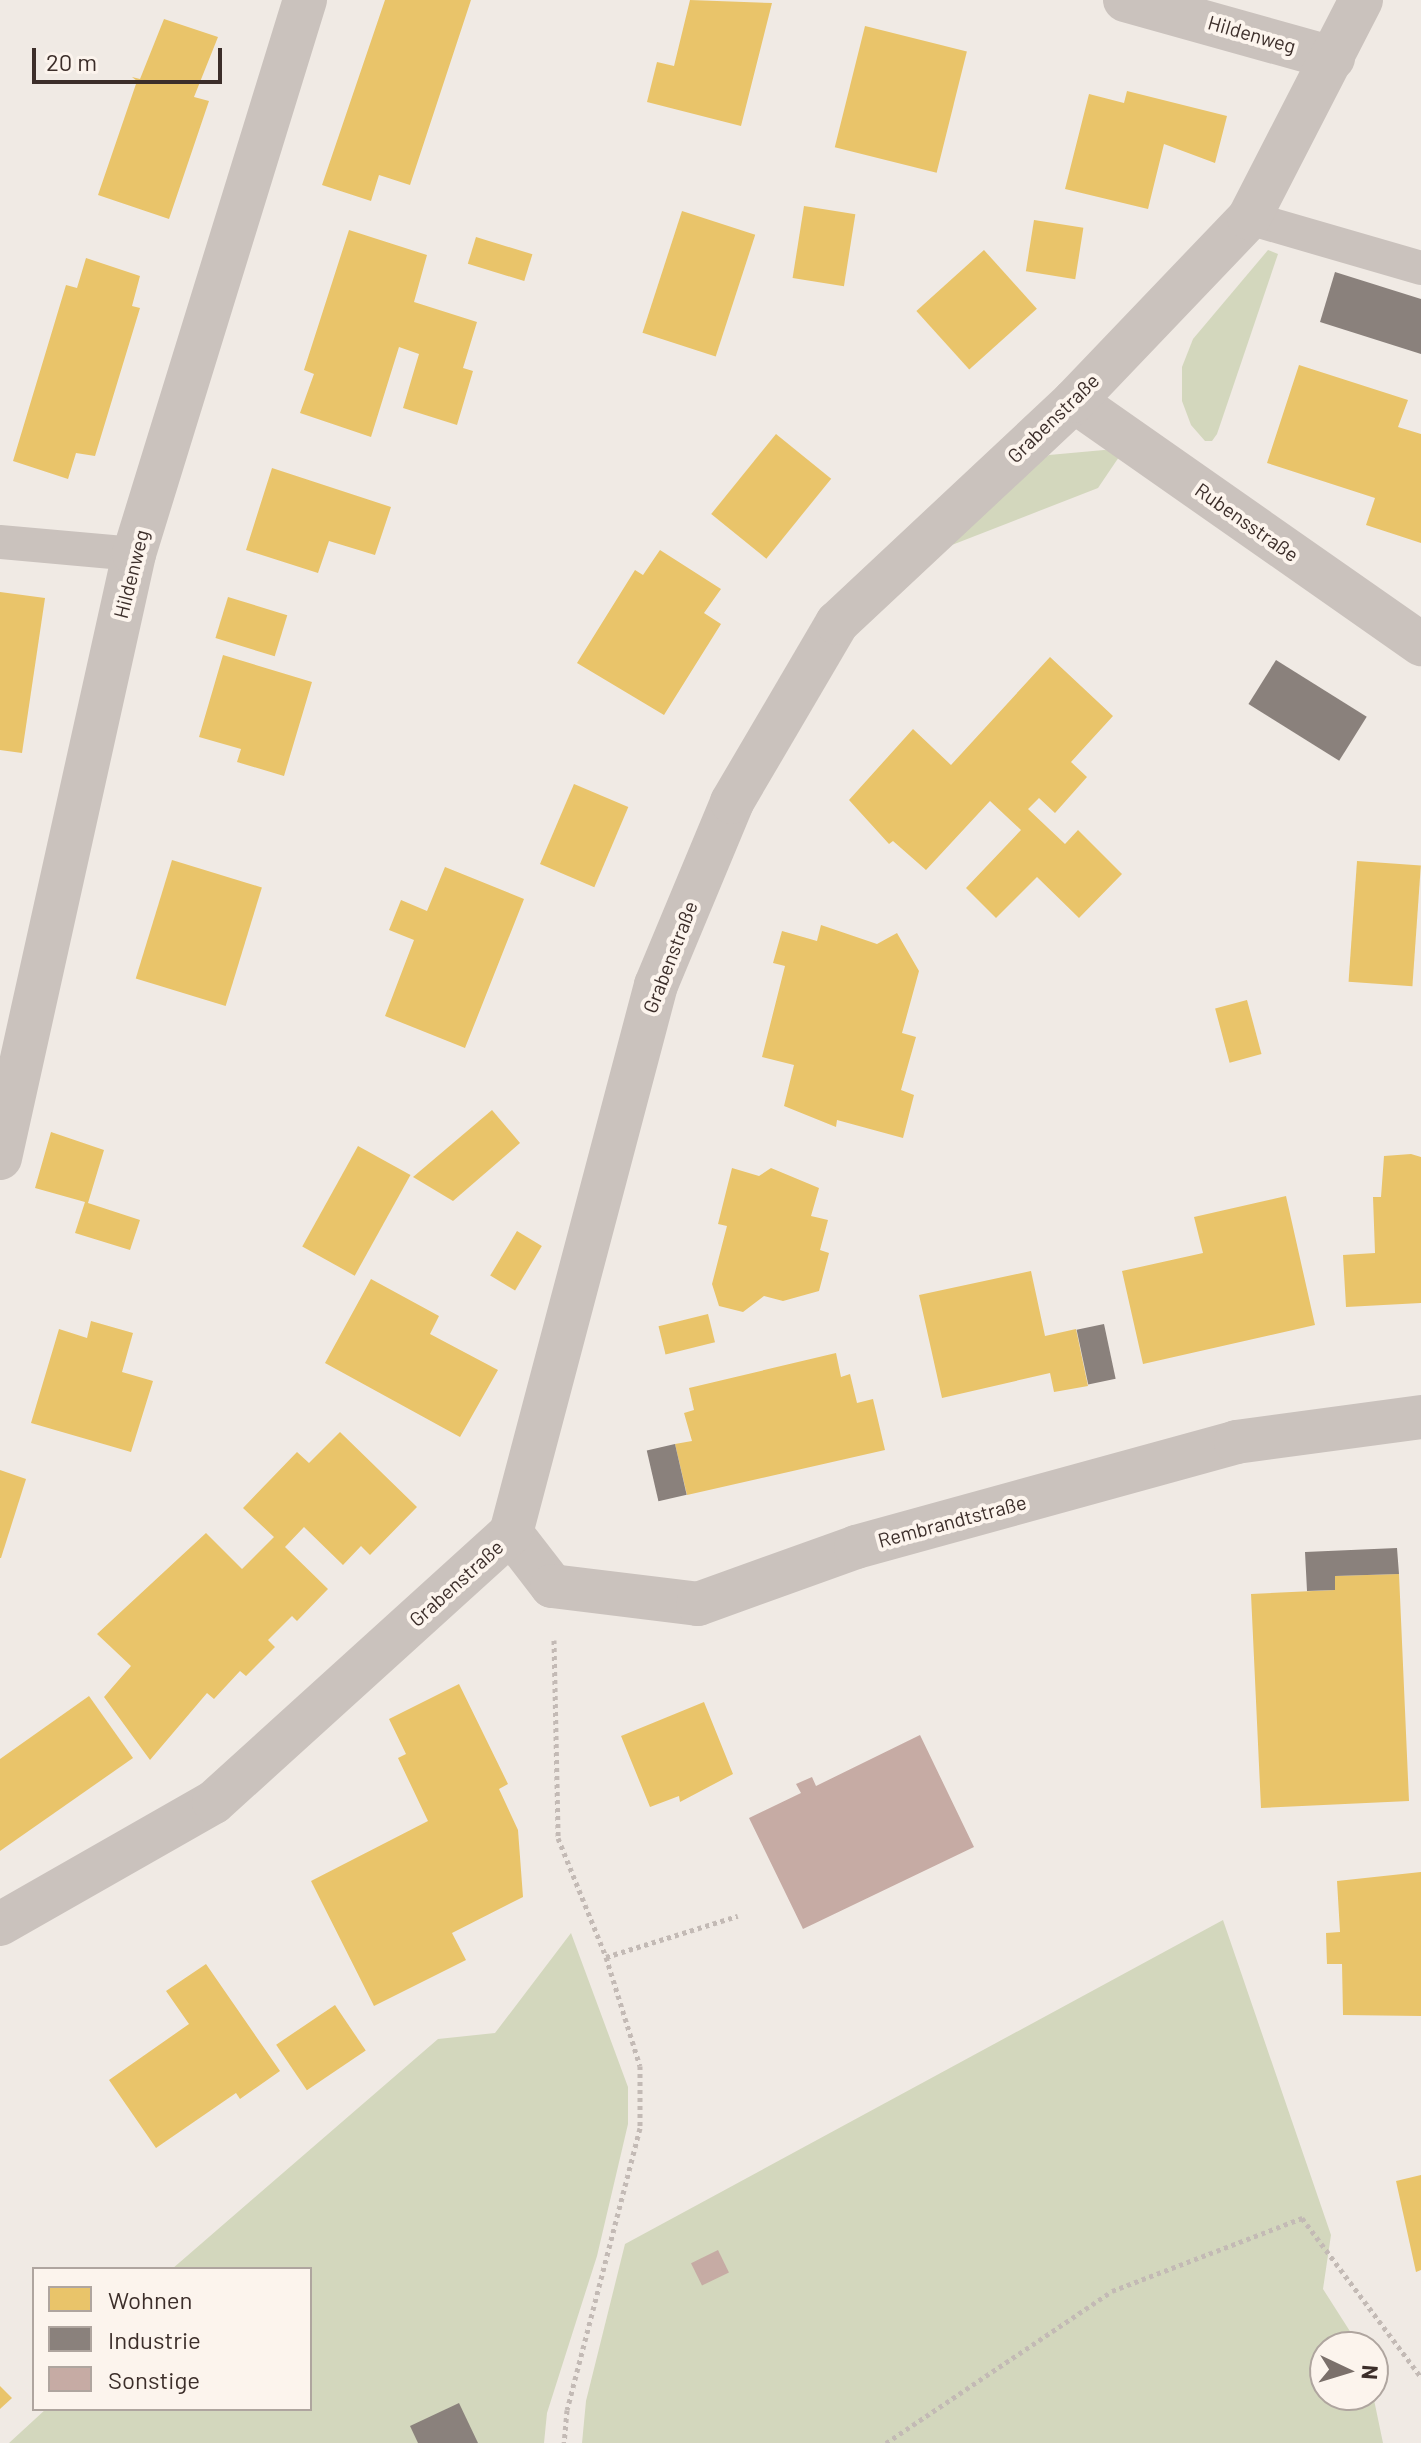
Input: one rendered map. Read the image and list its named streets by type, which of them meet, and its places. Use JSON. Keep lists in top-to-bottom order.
{
  "streets": {
    "street": [
      "Hildenweg",
      "Grabenstraße",
      "Rubensstraße",
      "Rembrandtstraße"
    ]
  },
  "crossings": [
    ["Hildenweg", "Grabenstraße"],
    ["Grabenstraße", "Rubensstraße"]
  ],
  "legend": ["Wohnen", "Industrie", "Sonstige"],
  "scale_bar": "20 m",
  "north": "right"
}
